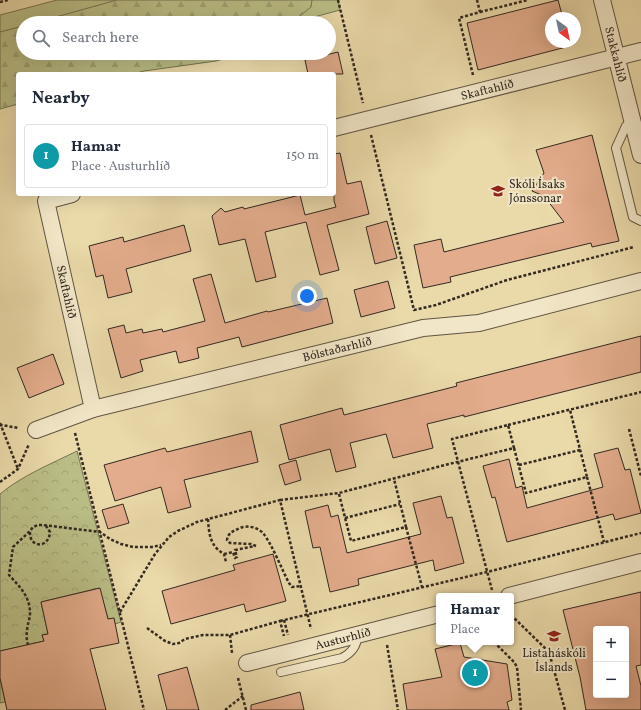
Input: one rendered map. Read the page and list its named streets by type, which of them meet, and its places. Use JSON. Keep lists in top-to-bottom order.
{
  "streets": {
    "street": [
      "Stakkahlíð",
      "Skaftahlíð",
      "Bólstaðarhlíð",
      "Austurhlíð"
    ]
  },
  "crossings": [
    ["Stakkahlíð", "Skaftahlíð"],
    ["Skaftahlíð", "Bólstaðarhlíð"]
  ],
  "places": {
    "school or university": ["Skóli Ísaks Jónssonar", "Listaháskóli Íslands"]
  },
  "north": "bottom right",
  "page": {
    "search": "Search here",
    "heading": "Nearby",
    "list": [
      {
        "mark": "1",
        "name": "Hamar",
        "note": "Place · Austurhlíð",
        "value": "150 m"
      }
    ],
    "popup": ["Hamar", "Place"],
    "map_buttons": ["+", "−"],
    "pins": "1"
  }
}
